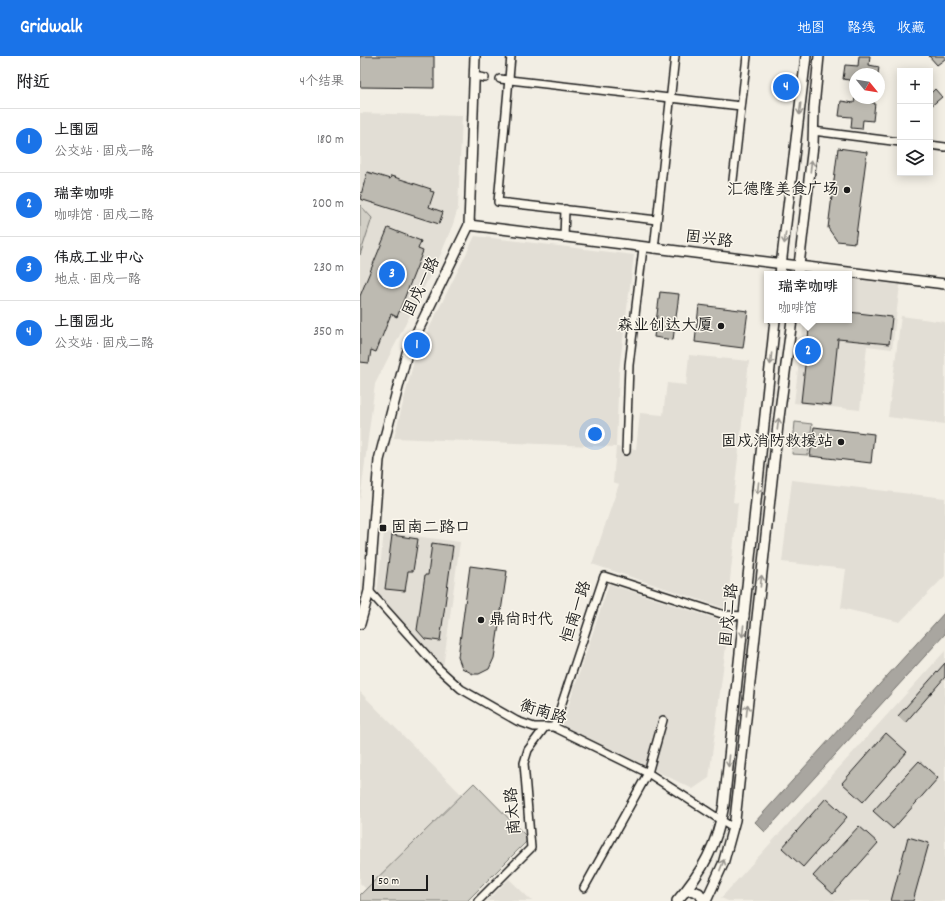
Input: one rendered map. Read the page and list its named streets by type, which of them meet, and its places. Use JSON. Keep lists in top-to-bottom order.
{
  "streets": {
    "street": [
      "固兴路",
      "固戍一路",
      "恒南一路",
      "固戍二路",
      "衡南路",
      "南太路"
    ]
  },
  "crossings": [
    ["固兴路", "固戍一路"],
    ["固戍一路", "衡南路"],
    ["恒南一路", "固戍二路"],
    ["恒南一路", "衡南路"],
    ["固戍二路", "衡南路"],
    ["衡南路", "南太路"]
  ],
  "places": {
    "other": [
      "汇德隆美食广场",
      "森业创达大厦",
      "固戍消防救援站",
      "鼎尚时代"
    ],
    "transit": ["固南二路口"]
  },
  "scale_bar": "50 m",
  "north": "bottom right",
  "page": {
    "header": "Gridwalk",
    "nav": ["地图", "路线", "收藏"],
    "heading": ["附近", "4个结果"],
    "map_buttons": ["+", "−"],
    "pins": [
      "4",
      "3",
      "1",
      "2"
    ],
    "list": [
      {
        "mark": "1",
        "name": "上围园",
        "note": "公交站 · 固戍一路",
        "value": "180 m"
      },
      {
        "mark": "2",
        "name": "瑞幸咖啡",
        "note": "咖啡馆 · 固戍二路",
        "value": "200 m"
      },
      {
        "mark": "3",
        "name": "伟成工业中心",
        "note": "地点 · 固戍一路",
        "value": "230 m"
      },
      {
        "mark": "4",
        "name": "上围园北",
        "note": "公交站 · 固戍二路",
        "value": "350 m"
      }
    ],
    "popup": ["瑞幸咖啡", "咖啡馆"],
    "scale": "50 m"
  }
}
